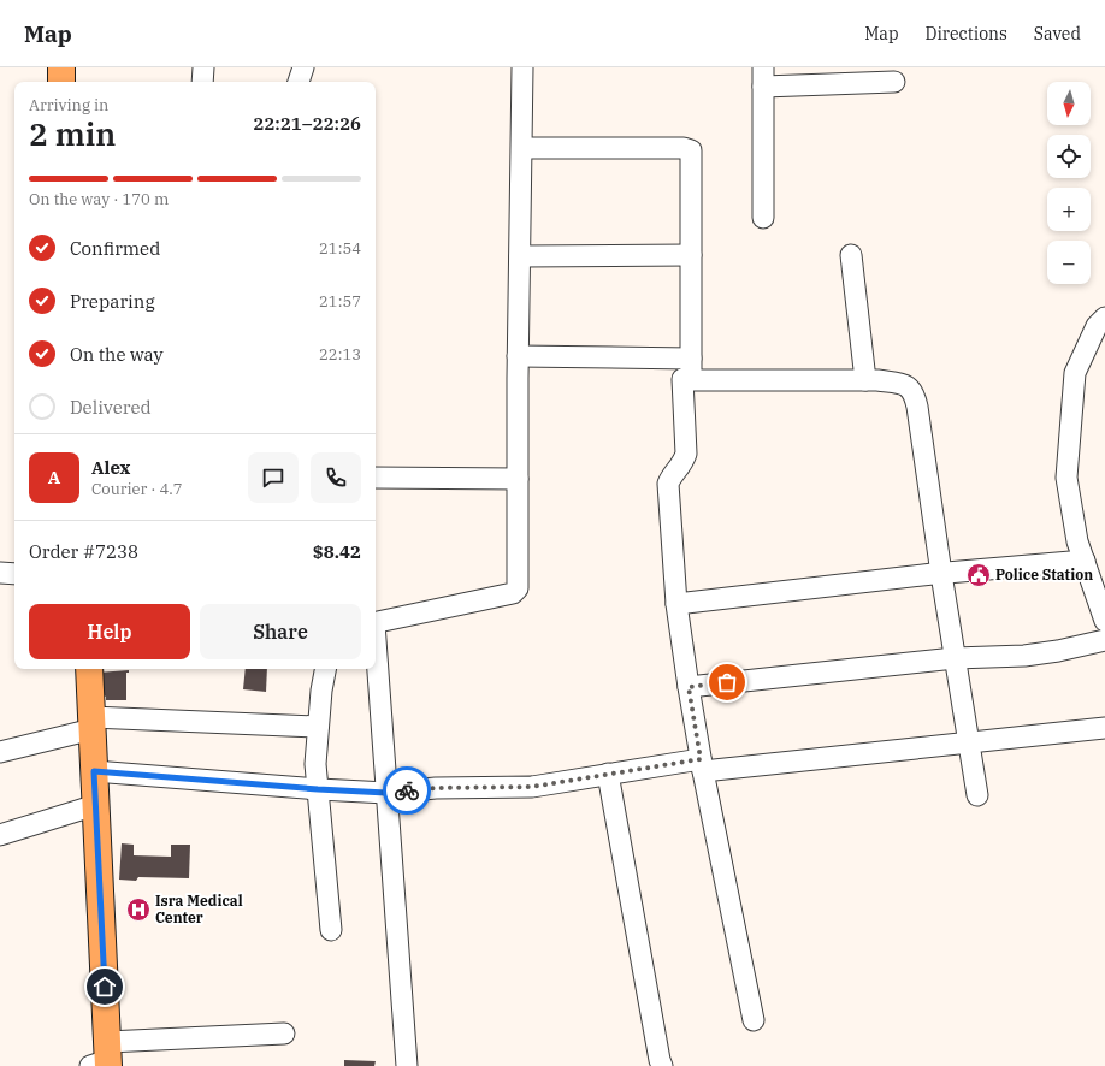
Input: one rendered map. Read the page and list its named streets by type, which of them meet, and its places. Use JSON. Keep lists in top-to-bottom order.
{
  "places": {
    "public building": ["Police Station"],
    "hospital": ["Isra Medical Center"]
  },
  "north": "bottom",
  "page": {
    "header": "Map",
    "nav": ["Map", "Directions", "Saved"],
    "map_buttons": ["+", "−"],
    "heading": ["2 min", "Arriving in", "22:21–22:26"],
    "panel": [
      "Alex",
      "Courier · 4.7",
      "Order #7238",
      "$8.42"
    ],
    "bar": "On the way · 170 m",
    "list": [
      ["Confirmed", "21:54"],
      ["Preparing", "21:57"],
      ["On the way", "22:13"],
      "Delivered"
    ],
    "round": "A",
    "buttons": ["Help", "Share"]
  }
}
